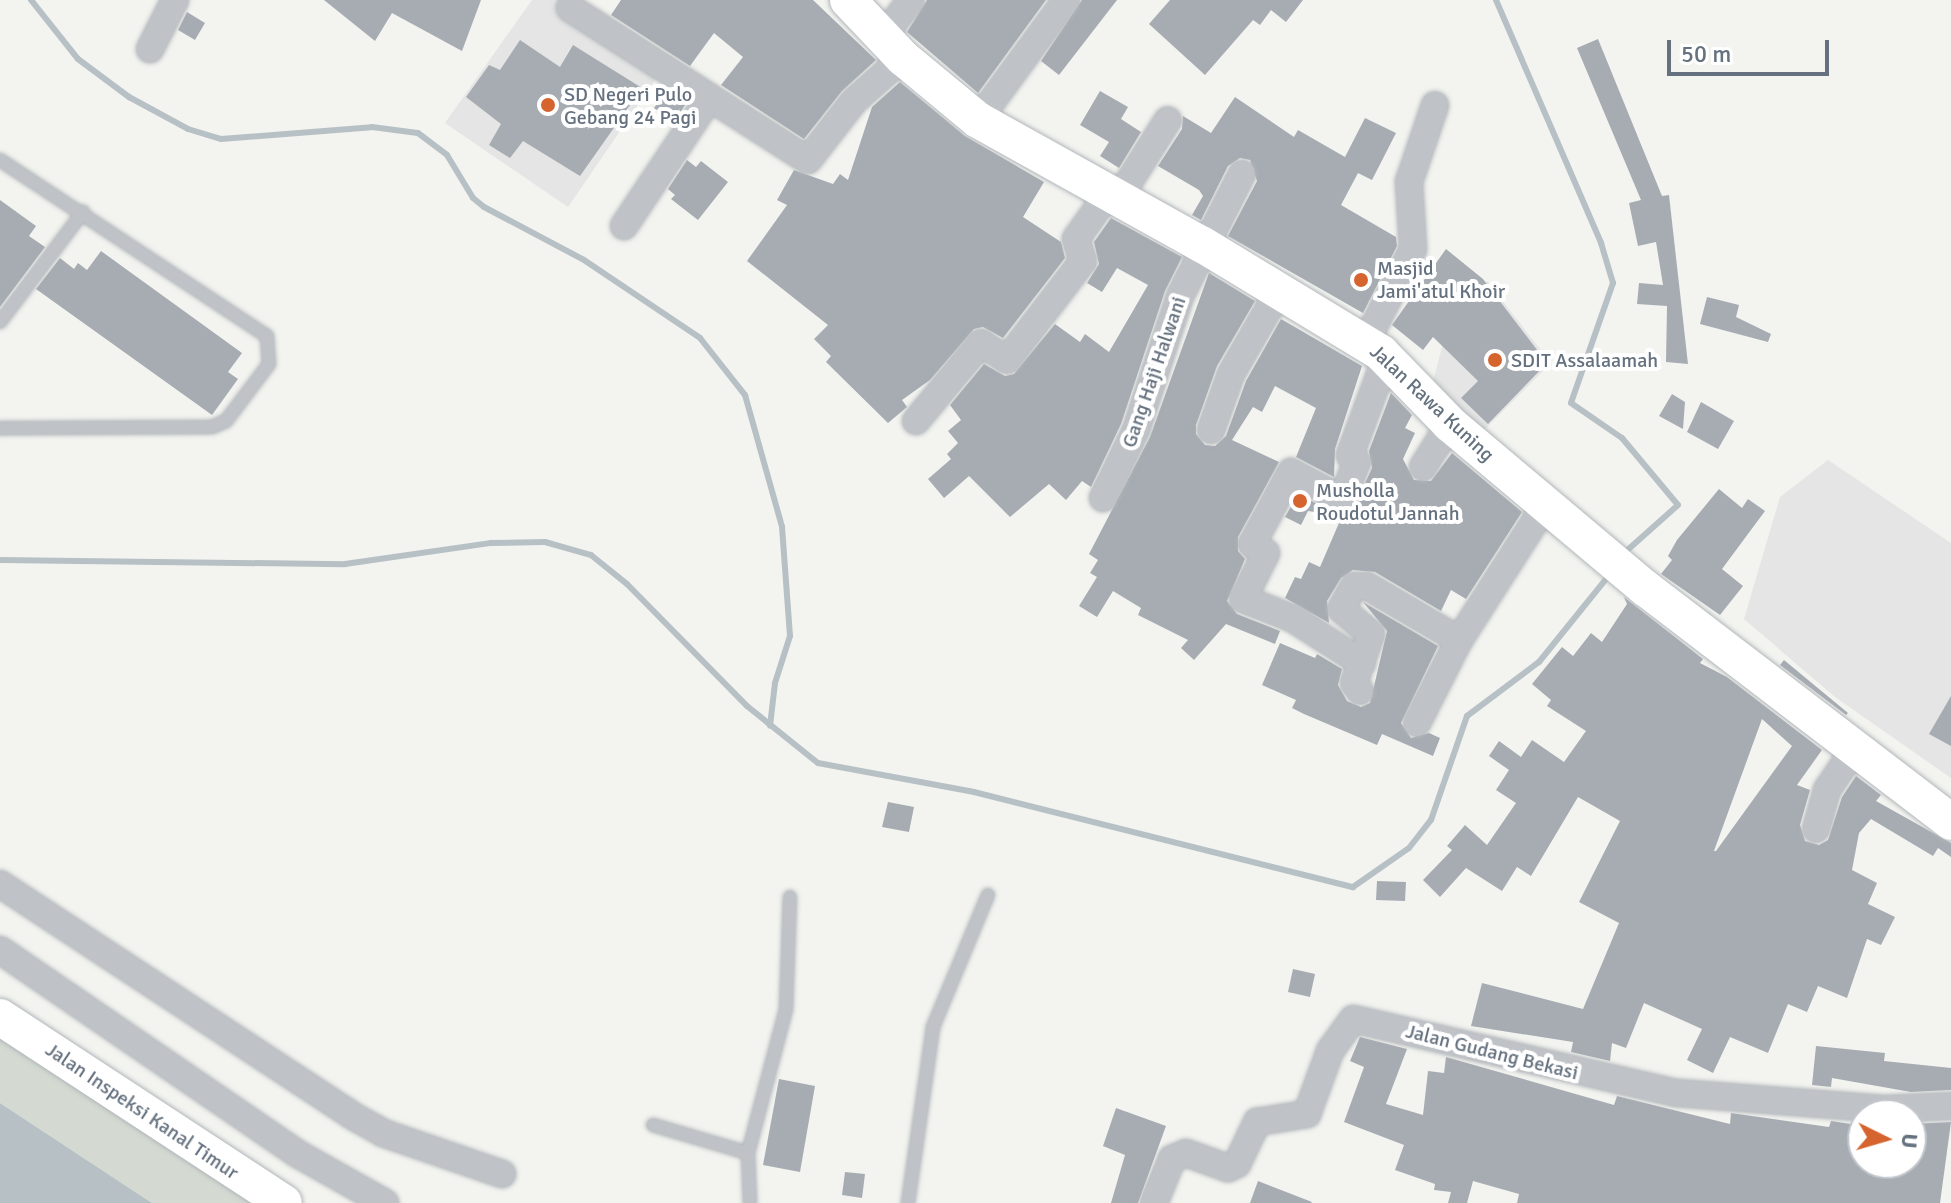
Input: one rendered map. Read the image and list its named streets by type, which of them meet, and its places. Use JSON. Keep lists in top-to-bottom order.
{
  "streets": {
    "street": [
      "Gang Haji Halwani",
      "Jalan Rawa Kuning",
      "Jalan Gudang Bekasi",
      "Jalan Inspeksi Kanal Timur"
    ]
  },
  "crossings": [
    ["Gang Haji Halwani", "Jalan Rawa Kuning"]
  ],
  "places": [
    "SD Negeri Pulo Gebang 24 Pagi",
    "Masjid Jami'atul Khoir",
    "SDIT Assalaamah",
    "Musholla Roudotul Jannah"
  ],
  "scale_bar": "50 m",
  "north": "right"
}
